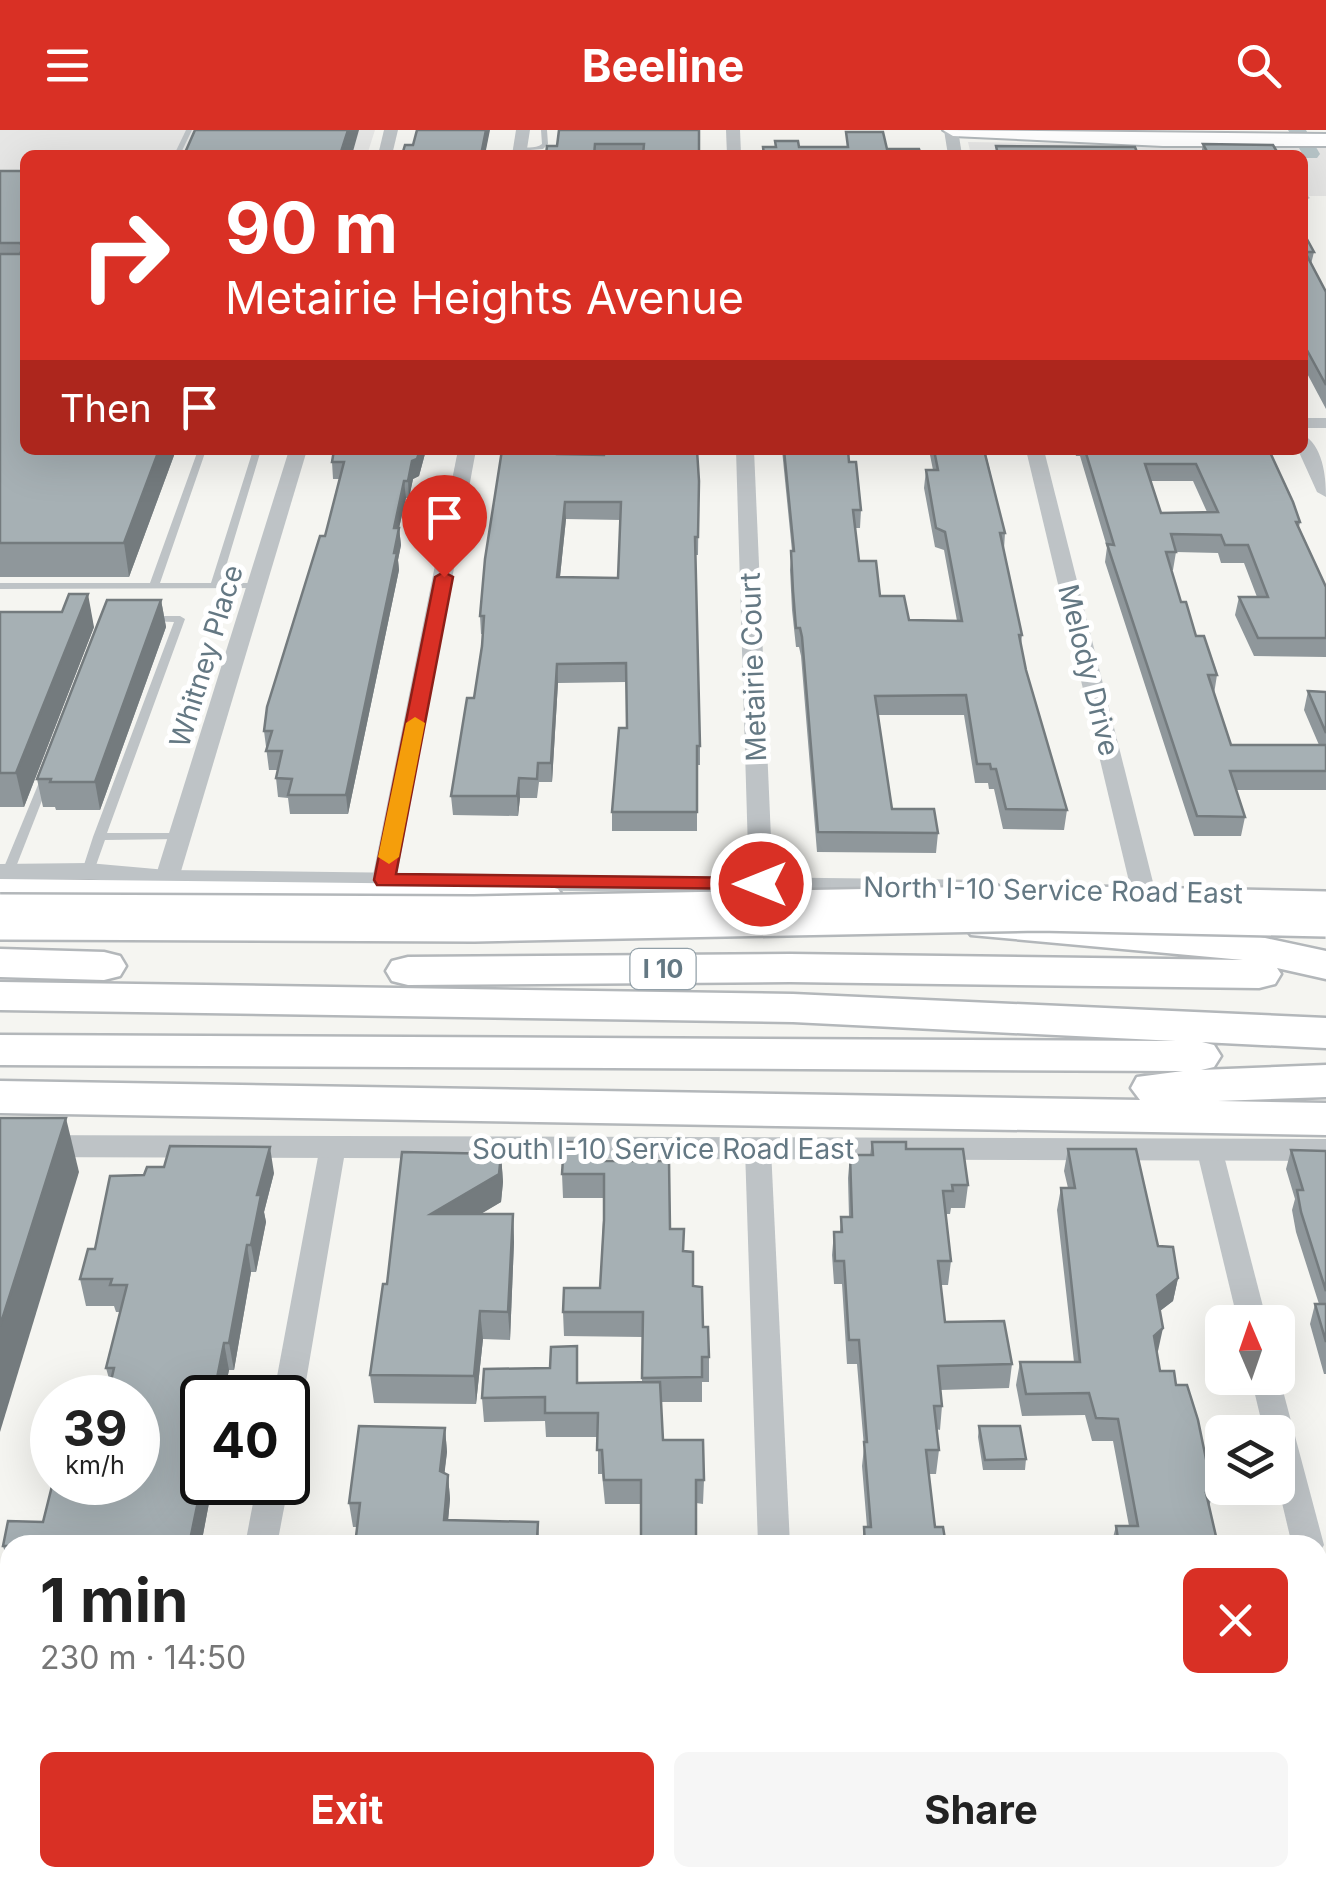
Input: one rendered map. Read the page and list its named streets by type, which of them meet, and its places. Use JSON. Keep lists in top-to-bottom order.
{
  "streets": {
    "highway": ["I 10"],
    "street": [
      "Whitney Place",
      "Metairie Court",
      "Melody Drive",
      "North I-10 Service Road East",
      "South I-10 Service Road East"
    ]
  },
  "crossings": [
    ["Whitney Place", "North I-10 Service Road East"],
    ["Metairie Court", "North I-10 Service Road East"],
    ["Melody Drive", "North I-10 Service Road East"]
  ],
  "north": "top",
  "page": {
    "header": "Beeline",
    "turn": ["90 m", "Metairie Heights Avenue"],
    "then": "Then",
    "speed": "39 km/h",
    "limit": "40",
    "heading": ["1 min", "230 m · 14:50"],
    "buttons": ["Exit", "Share"]
  }
}
